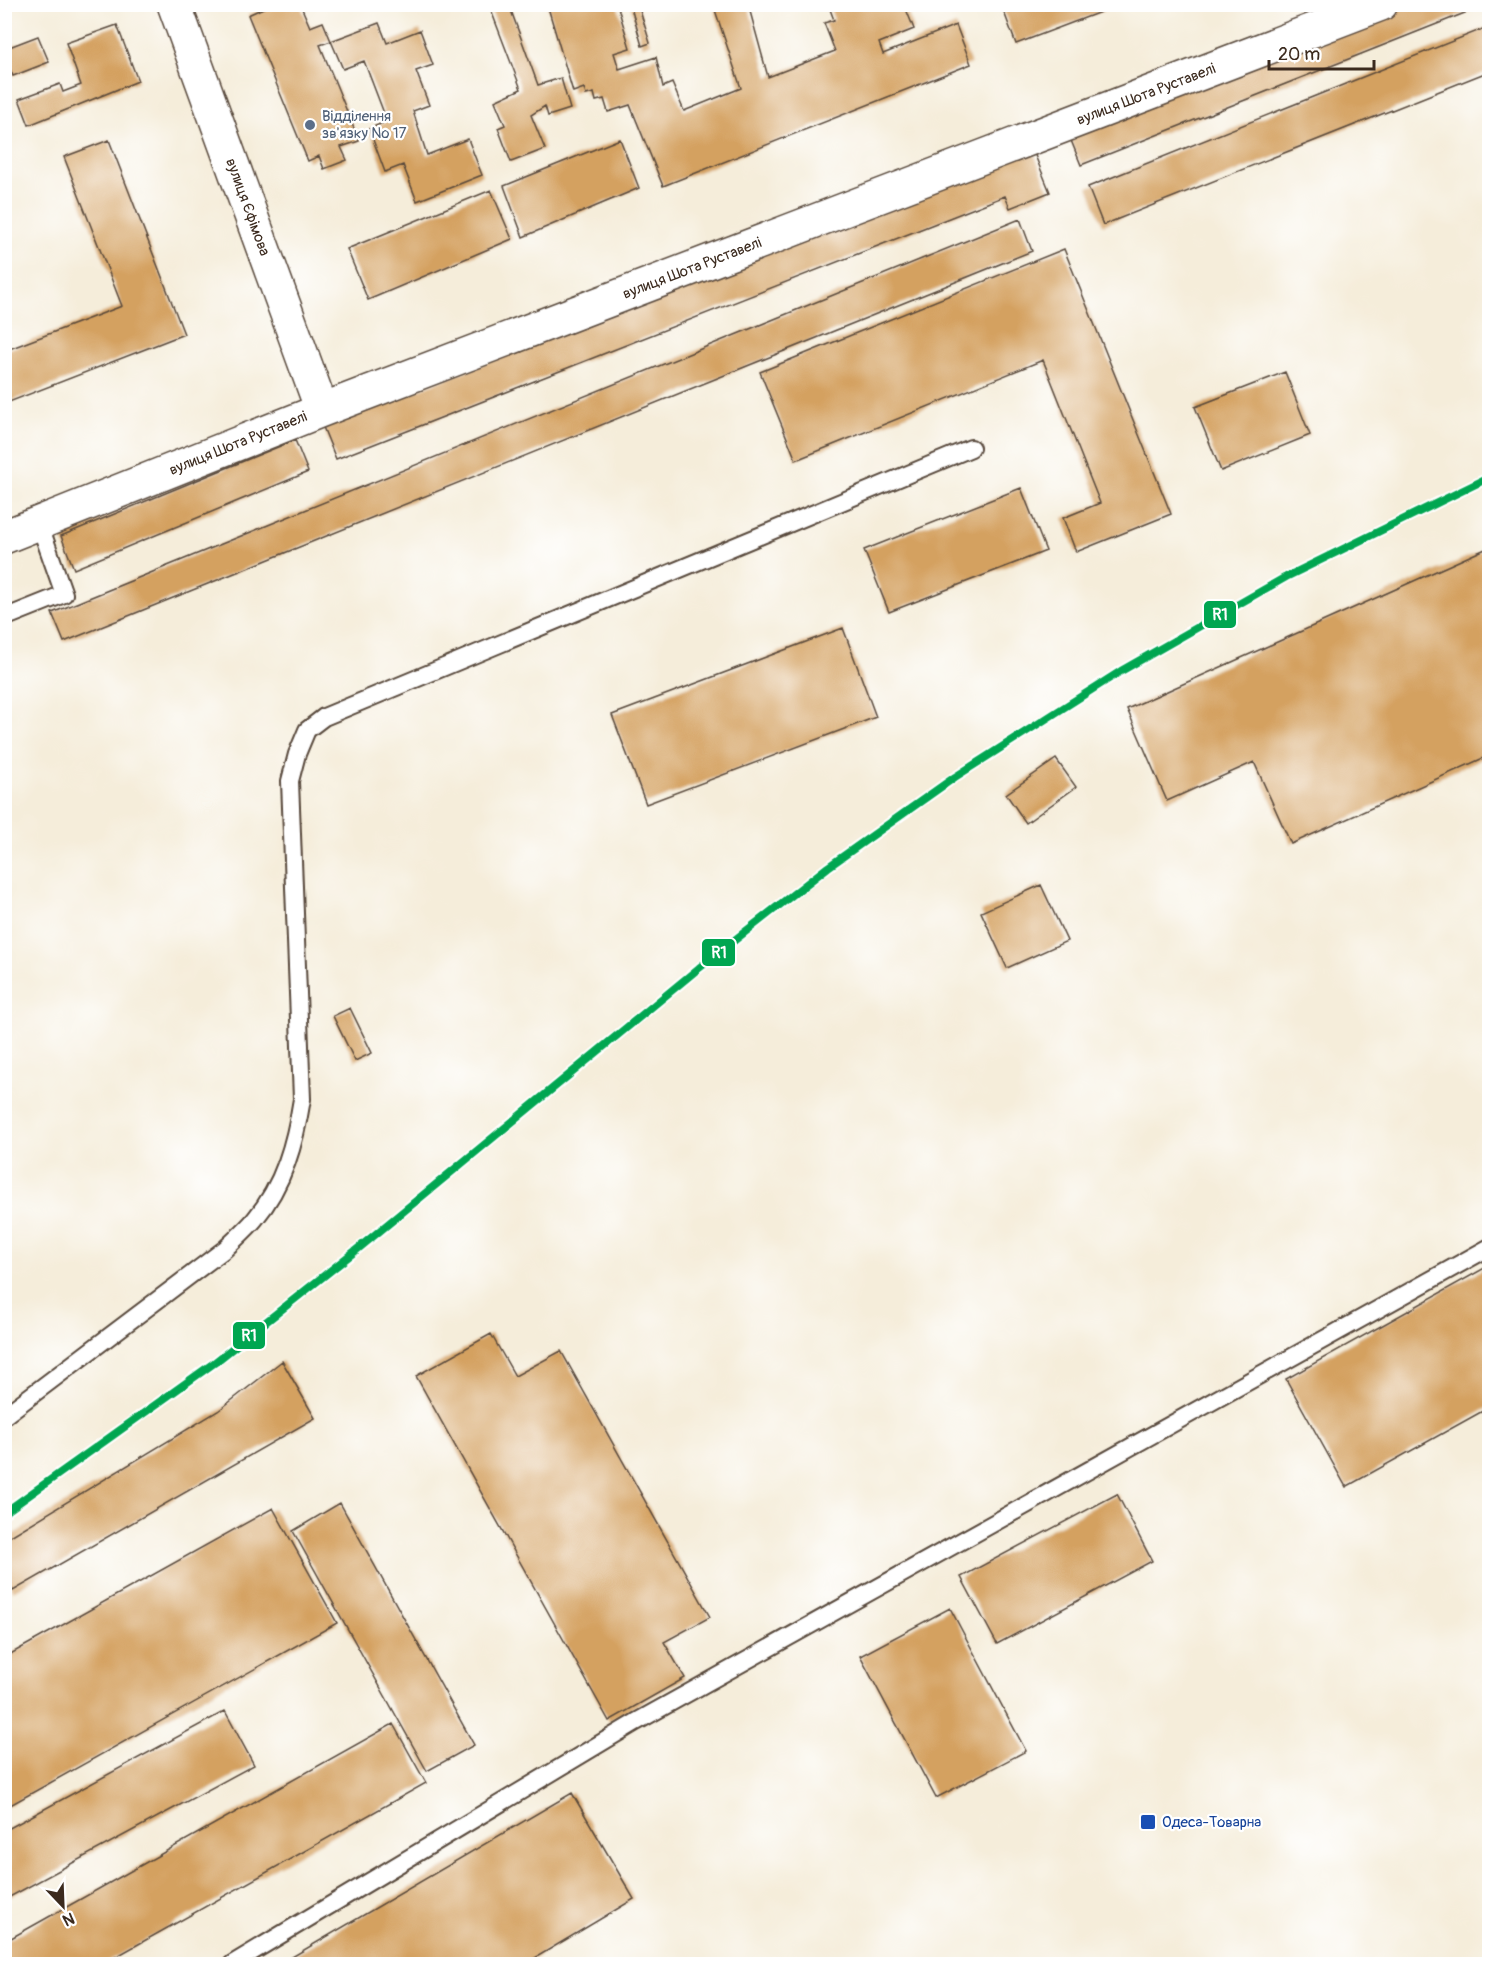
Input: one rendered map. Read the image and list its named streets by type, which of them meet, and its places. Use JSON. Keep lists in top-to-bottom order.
{
  "streets": {
    "street": ["вулиця Шота Руставелі", "вулиця Єфімова"]
  },
  "crossings": [
    ["вулиця Шота Руставелі", "вулиця Єфімова"]
  ],
  "places": {
    "other": ["Відділення зв'язку № 17"],
    "transit": ["Одеса-Товарна"]
  },
  "lines": ["transit line R1"],
  "scale_bar": "20 m",
  "north": "bottom right"
}
